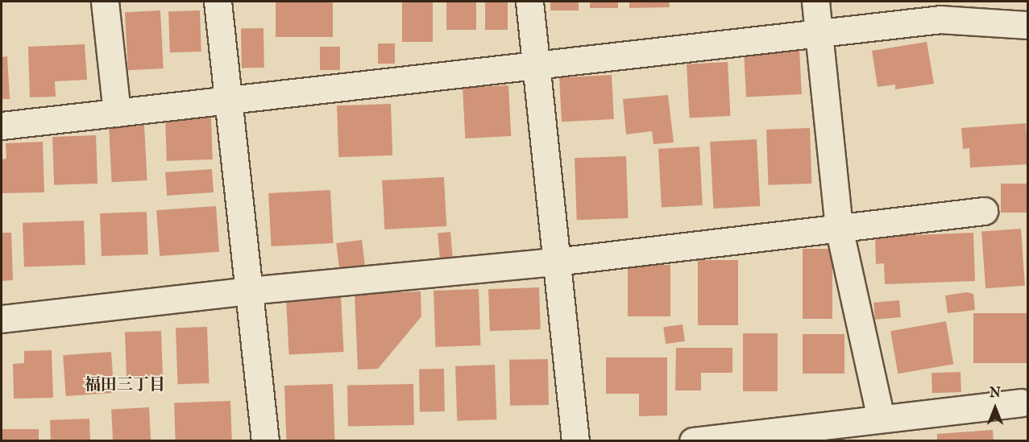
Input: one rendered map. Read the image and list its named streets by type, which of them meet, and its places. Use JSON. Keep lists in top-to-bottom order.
{
  "districts": ["福田三丁目"],
  "north": "top"
}
